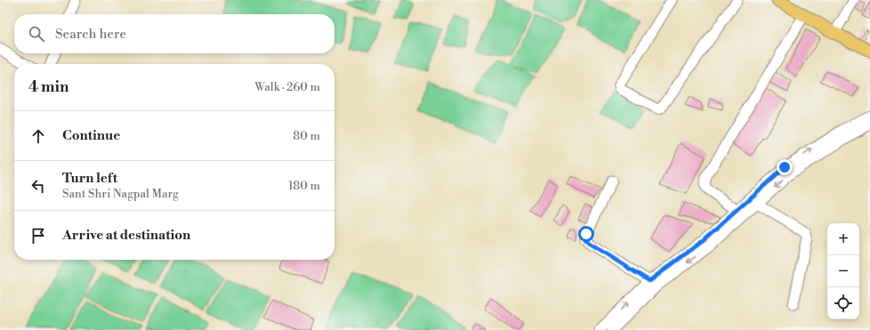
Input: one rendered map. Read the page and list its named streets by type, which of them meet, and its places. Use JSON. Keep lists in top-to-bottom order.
{
  "page": {
    "search": "Search here",
    "heading": ["4 min", "Walk · 260 m"],
    "list": [
      ["Continue", "80 m"],
      ["Turn left", "Sant Shri Nagpal Marg", "180 m"],
      "Arrive at destination"
    ],
    "map_buttons": ["+", "−"]
  }
}
